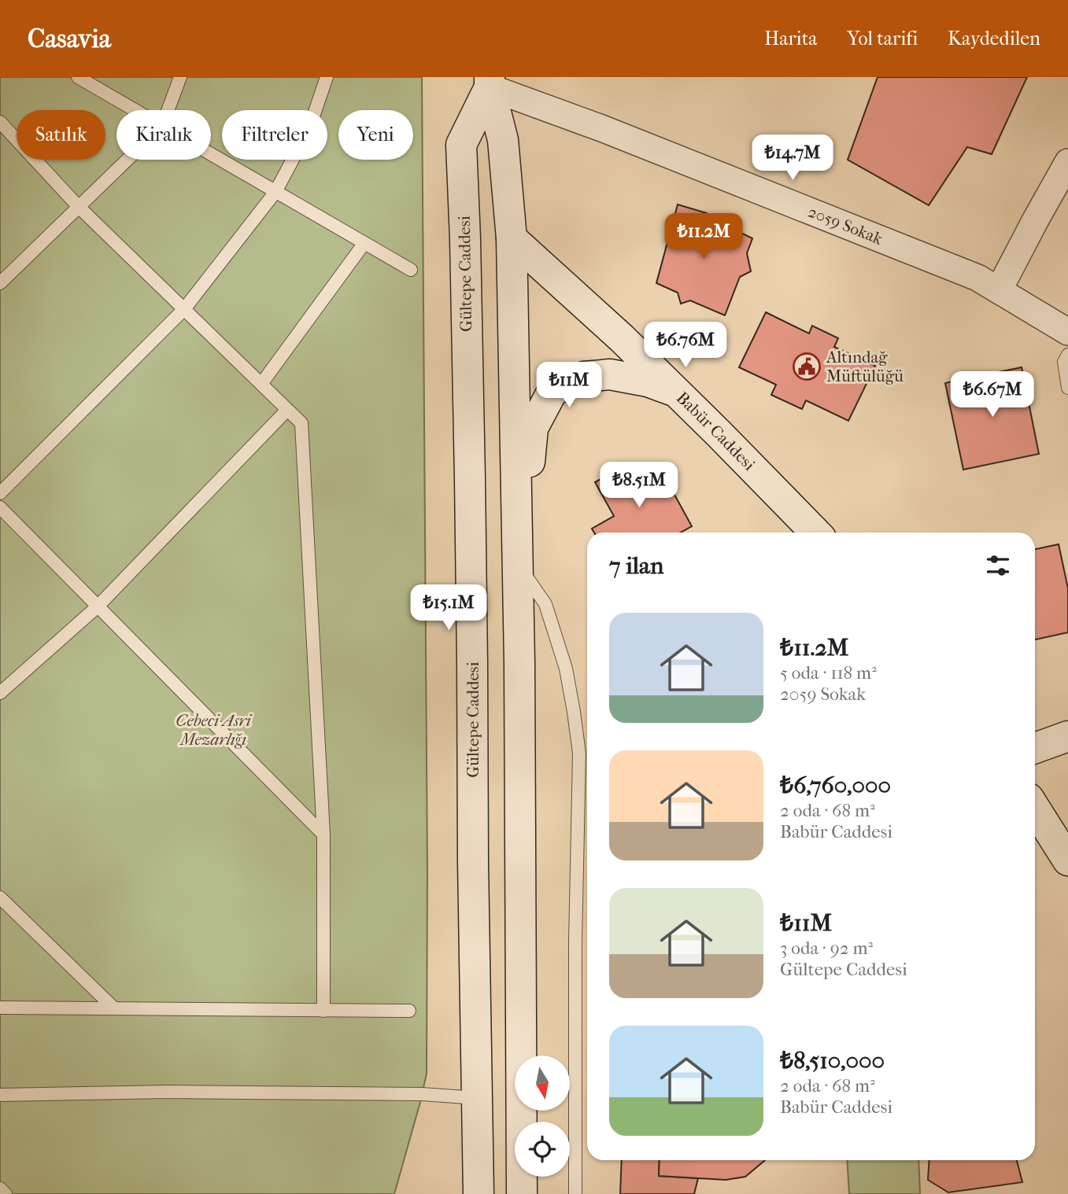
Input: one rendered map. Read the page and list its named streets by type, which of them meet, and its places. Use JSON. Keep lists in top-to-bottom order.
{
  "streets": {
    "main road": ["Gültepe Caddesi", "Babür Caddesi"],
    "street": ["2059 Sokak"]
  },
  "crossings": [
    ["2059 Sokak", "Gültepe Caddesi"]
  ],
  "parks": ["Cebeci Asri Mezarlığı"],
  "places": {
    "public building": ["Altındağ Müftülüğü"]
  },
  "north": "bottom",
  "page": {
    "header": "Casavia",
    "nav": ["Harita", "Yol tarifi", "Kaydedilen"],
    "chip": [
      "Satılık",
      "Kiralık",
      "Filtreler",
      "Yeni"
    ],
    "price": [
      "₺14.7M",
      "₺11.2M",
      "₺6.76M",
      "₺11M",
      "₺6.67M",
      "₺8.51M",
      "₺15.1M"
    ],
    "heading": "7 ilan",
    "list": [
      {
        "name": "₺11.2M",
        "note": "5 oda · 118 m² · 2059 Sokak"
      },
      {
        "name": "₺6,760,000",
        "note": "2 oda · 68 m² · Babür Caddesi"
      },
      {
        "name": "₺11M",
        "note": "3 oda · 92 m² · Gültepe Caddesi"
      },
      {
        "name": "₺8,510,000",
        "note": "2 oda · 68 m² · Babür Caddesi"
      }
    ]
  }
}
